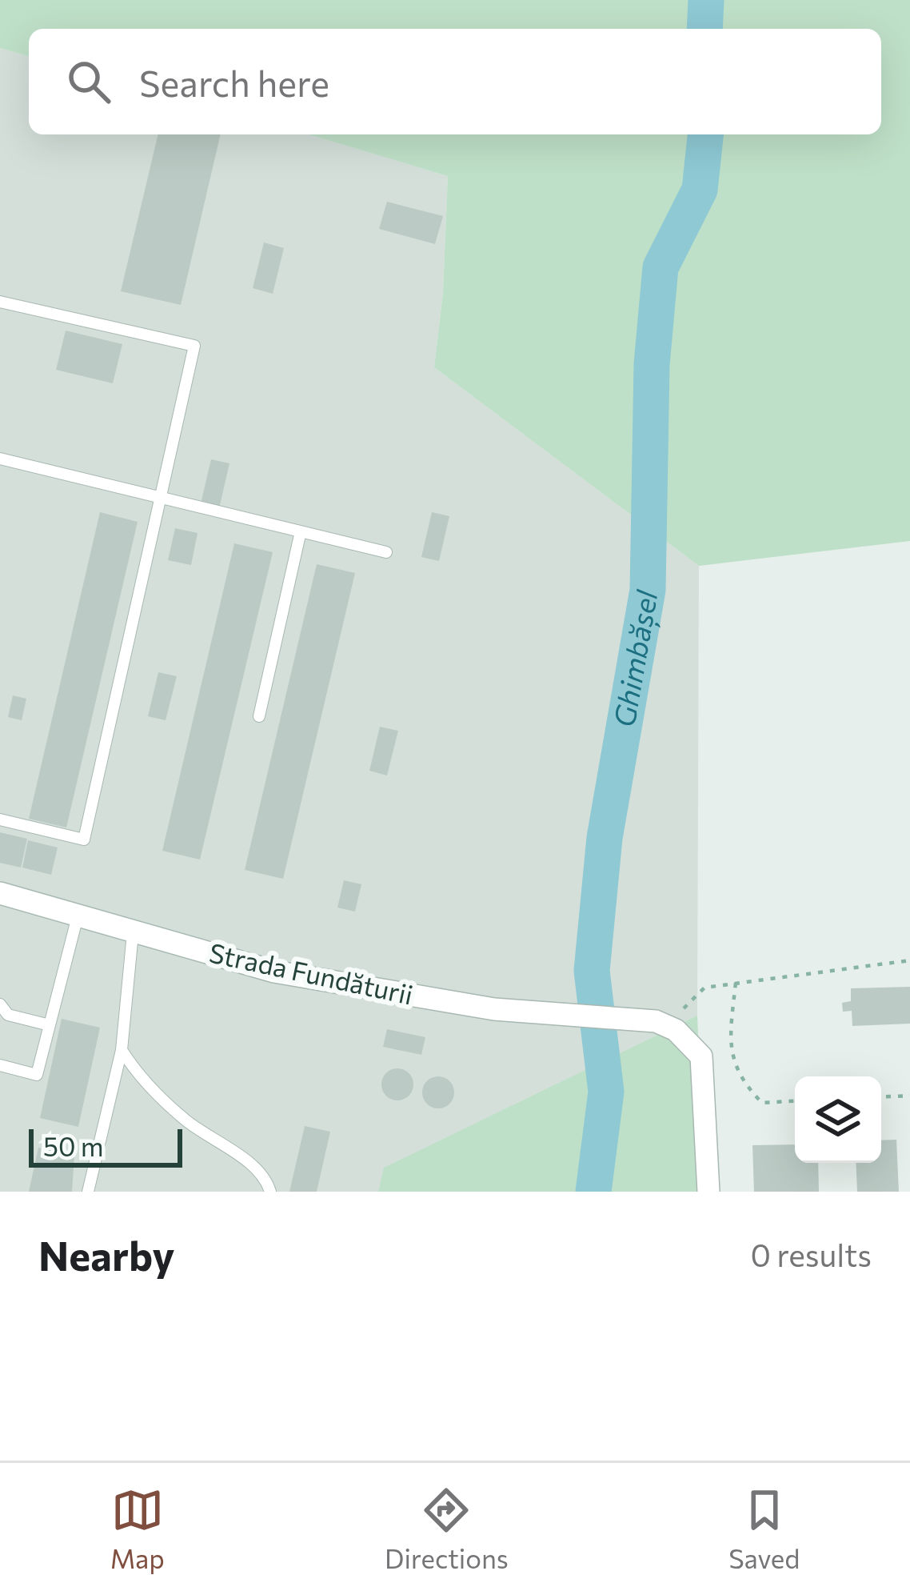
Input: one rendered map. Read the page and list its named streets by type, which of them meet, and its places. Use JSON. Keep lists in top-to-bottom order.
{
  "streets": {
    "street": ["Strada Fundăturii"]
  },
  "water": ["Ghimbășel"],
  "scale_bar": "50 m",
  "page": {
    "search": "Search here",
    "scale": "50 m",
    "heading": ["Nearby", "0 results"],
    "nav": ["Map", "Directions", "Saved"]
  }
}
